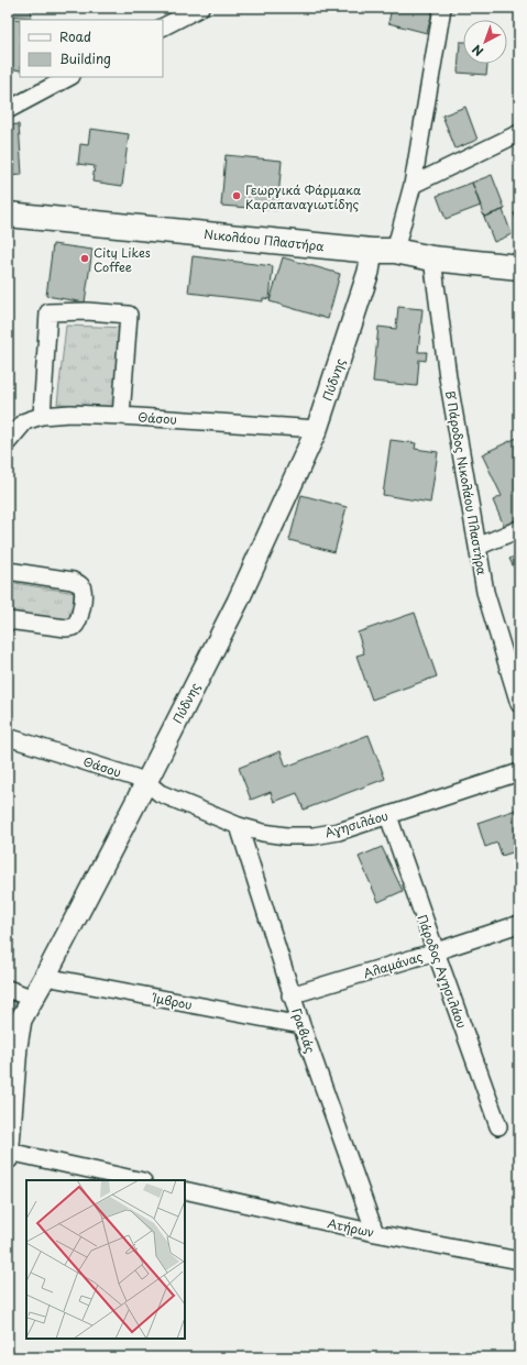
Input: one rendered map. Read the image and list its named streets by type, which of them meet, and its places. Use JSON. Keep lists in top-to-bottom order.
{
  "streets": {
    "main road": ["Νικολάου Πλαστήρα"],
    "street": [
      "Πύδνης",
      "Θάσου",
      "Β΄ Πάροδος Νικολάου Πλαστήρα",
      "Αγησιλάου",
      "Αλαμάνας",
      "Πάροδος Αγησιλάου",
      "Ίμβρου",
      "Γραβιάς",
      "Ατήρων"
    ]
  },
  "crossings": [
    ["Νικολάου Πλαστήρα", "Πύδνης"],
    ["Νικολάου Πλαστήρα", "Β΄ Πάροδος Νικολάου Πλαστήρα"],
    ["Πύδνης", "Θάσου"],
    ["Πύδνης", "Αγησιλάου"],
    ["Πύδνης", "Ίμβρου"],
    ["Θάσου", "Αγησιλάου"],
    ["Αγησιλάου", "Πάροδος Αγησιλάου"],
    ["Αγησιλάου", "Γραβιάς"],
    ["Αλαμάνας", "Πάροδος Αγησιλάου"],
    ["Αλαμάνας", "Γραβιάς"],
    ["Ίμβρου", "Γραβιάς"],
    ["Γραβιάς", "Ατήρων"]
  ],
  "places": ["Γεωργικά Φάρμακα Καραπαναγιωτίδης", "City Likes Coffee"],
  "legend": ["Road", "Building"],
  "north": "bottom left"
}
